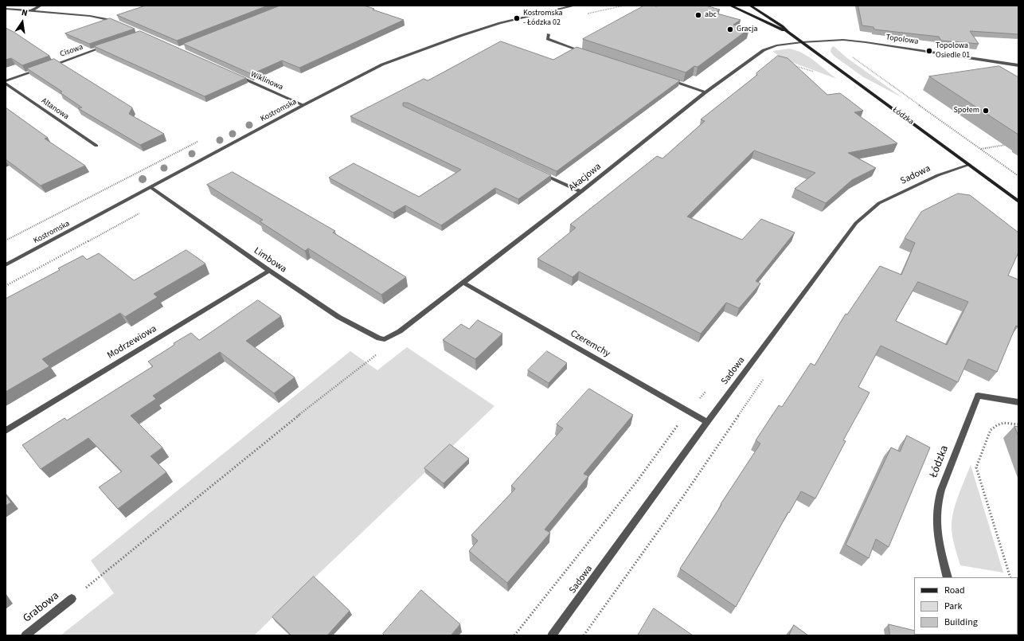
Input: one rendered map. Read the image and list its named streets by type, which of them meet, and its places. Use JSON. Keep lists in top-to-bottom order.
{
  "streets": {
    "main road": ["Łódzka"],
    "street": [
      "Topolowa",
      "Cisowa",
      "Wiklinowa",
      "Altanowa",
      "Kostromska",
      "Sadowa",
      "Akacjowa",
      "Limbowa",
      "Modrzewiowa",
      "Czeremchy",
      "Grabowa"
    ]
  },
  "crossings": [
    ["Topolowa", "Łódzka"],
    ["Topolowa", "Akacjowa"],
    ["Wiklinowa", "Kostromska"],
    ["Kostromska", "Limbowa"],
    ["Łódzka", "Sadowa"],
    ["Łódzka", "Akacjowa"],
    ["Sadowa", "Czeremchy"],
    ["Akacjowa", "Limbowa"],
    ["Akacjowa", "Czeremchy"],
    ["Limbowa", "Modrzewiowa"]
  ],
  "places": [
    "abc",
    "Kostromska - Łódzka 02",
    "Gracja",
    "Topolowa Osiedle 01",
    "Społem"
  ],
  "legend": ["Road", "Park", "Building"],
  "north": "top"
}
